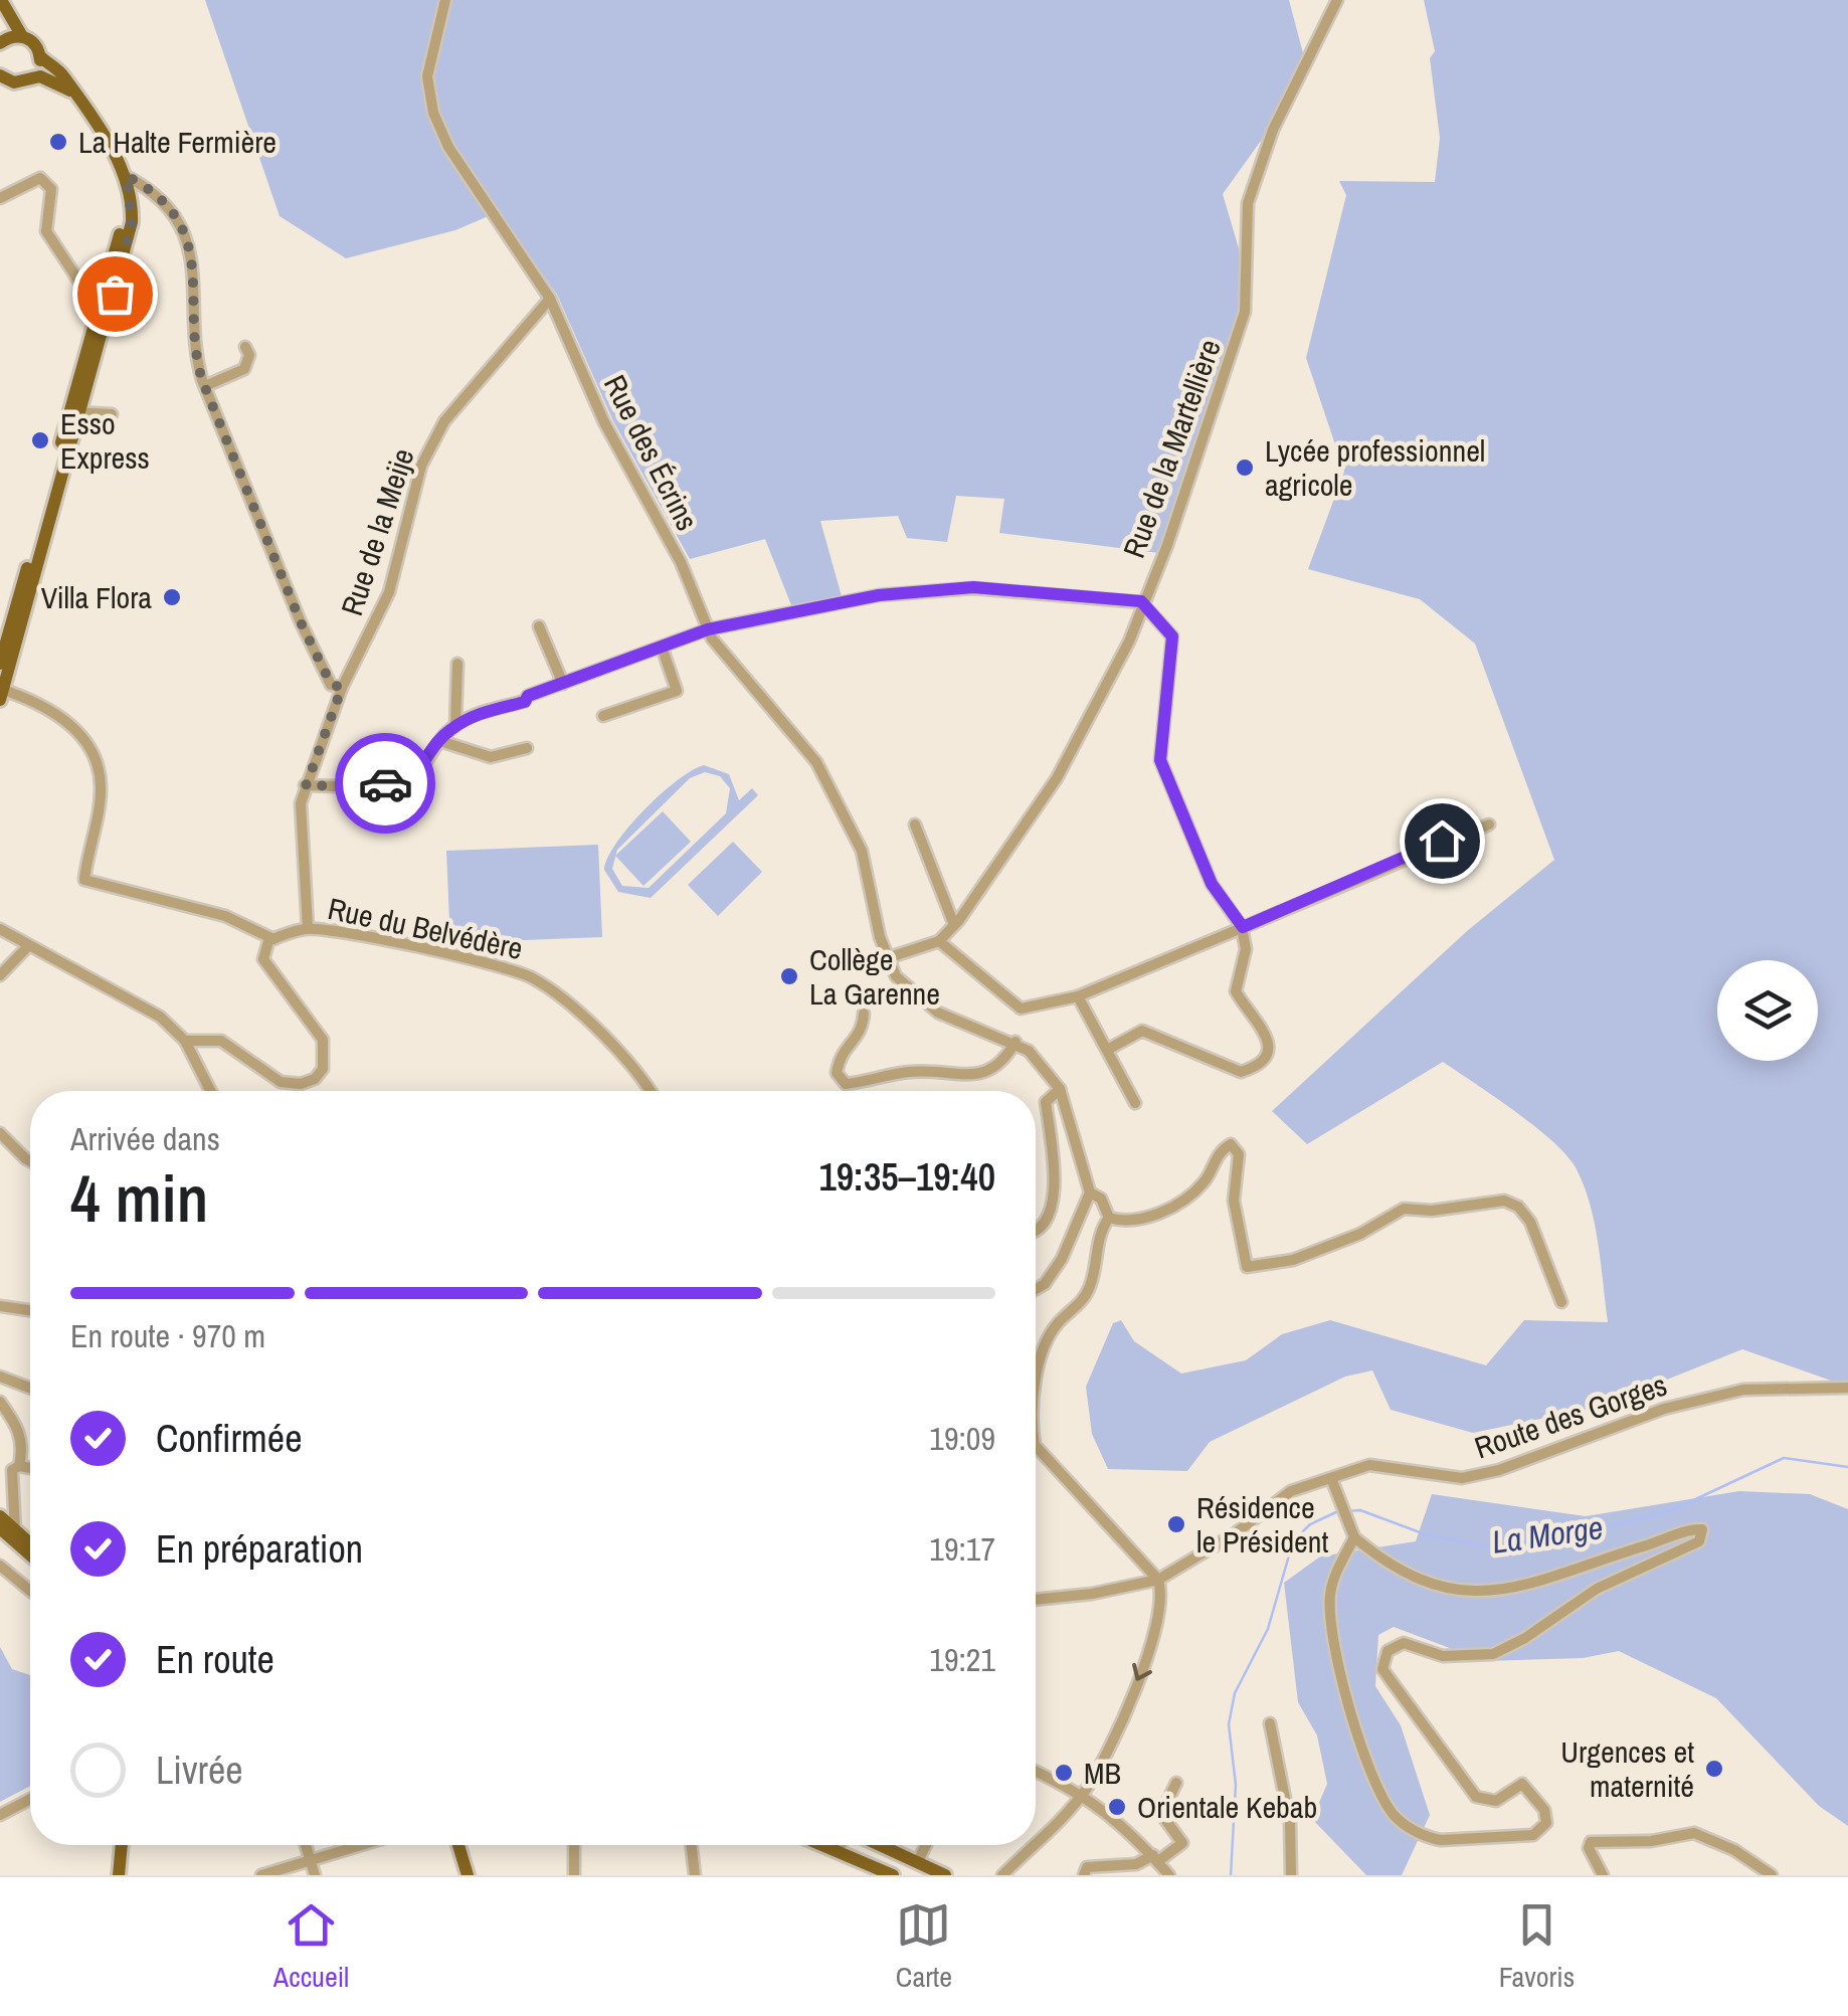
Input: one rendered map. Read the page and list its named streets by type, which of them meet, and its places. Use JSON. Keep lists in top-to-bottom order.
{
  "streets": {
    "street": [
      "Rue de la Martellière",
      "Rue des Écrins",
      "Rue de la Meije",
      "Rue du Belvédère",
      "Route des Gorges"
    ]
  },
  "crossings": [
    ["Rue de la Martellière", "Rue des Écrins"],
    ["Rue des Écrins", "Rue de la Meije"],
    ["Rue de la Meije", "Rue du Belvédère"]
  ],
  "water": ["La Morge"],
  "places": [
    "La Halte Fermière",
    "Esso Express",
    "Lycée professionnel agricole",
    "Villa Flora",
    "Collège La Garenne",
    "Résidence le Président",
    "Urgences et maternité",
    "MB",
    "Orientale Kebab"
  ],
  "page": {
    "heading": ["4 min", "Arrivée dans", "19:35–19:40"],
    "bar": "En route · 970 m",
    "list": [
      ["Confirmée", "19:09"],
      ["En préparation", "19:17"],
      ["En route", "19:21"],
      "Livrée"
    ],
    "tabs": ["Accueil", "Carte", "Favoris"]
  }
}
